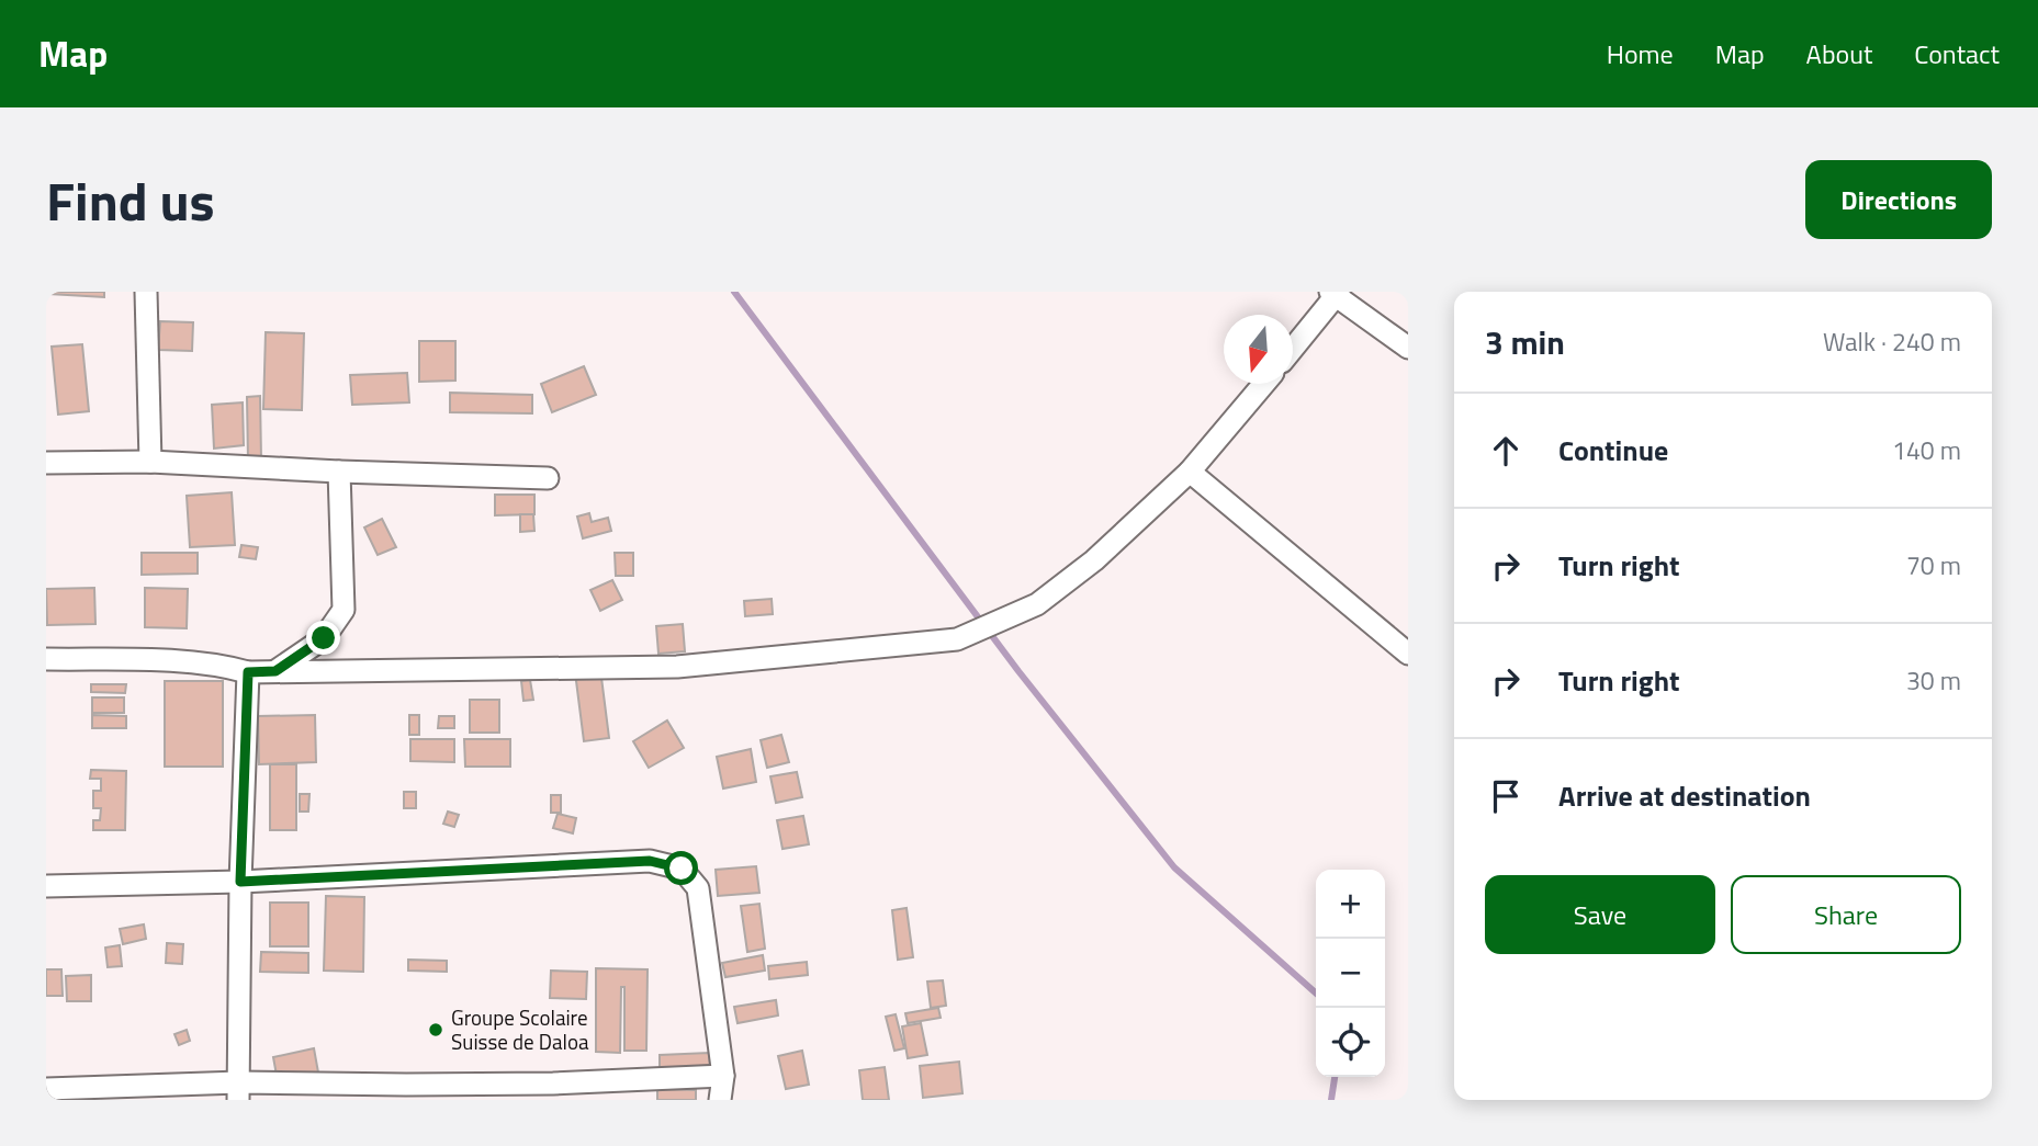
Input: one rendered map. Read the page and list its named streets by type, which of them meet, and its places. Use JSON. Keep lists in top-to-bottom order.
{
  "places": ["Groupe Scolaire Suisse de Daloa"],
  "north": "bottom",
  "page": {
    "header": "Map",
    "nav": [
      "Home",
      "Map",
      "About",
      "Contact"
    ],
    "title": "Find us",
    "buttons": [
      "Directions",
      ["Save", "Share"]
    ],
    "heading": ["3 min", "Walk · 240 m"],
    "list": [
      ["Continue", "140 m"],
      ["Turn right", "70 m"],
      ["Turn right", "30 m"],
      "Arrive at destination"
    ],
    "map_buttons": ["+", "−"]
  }
}
